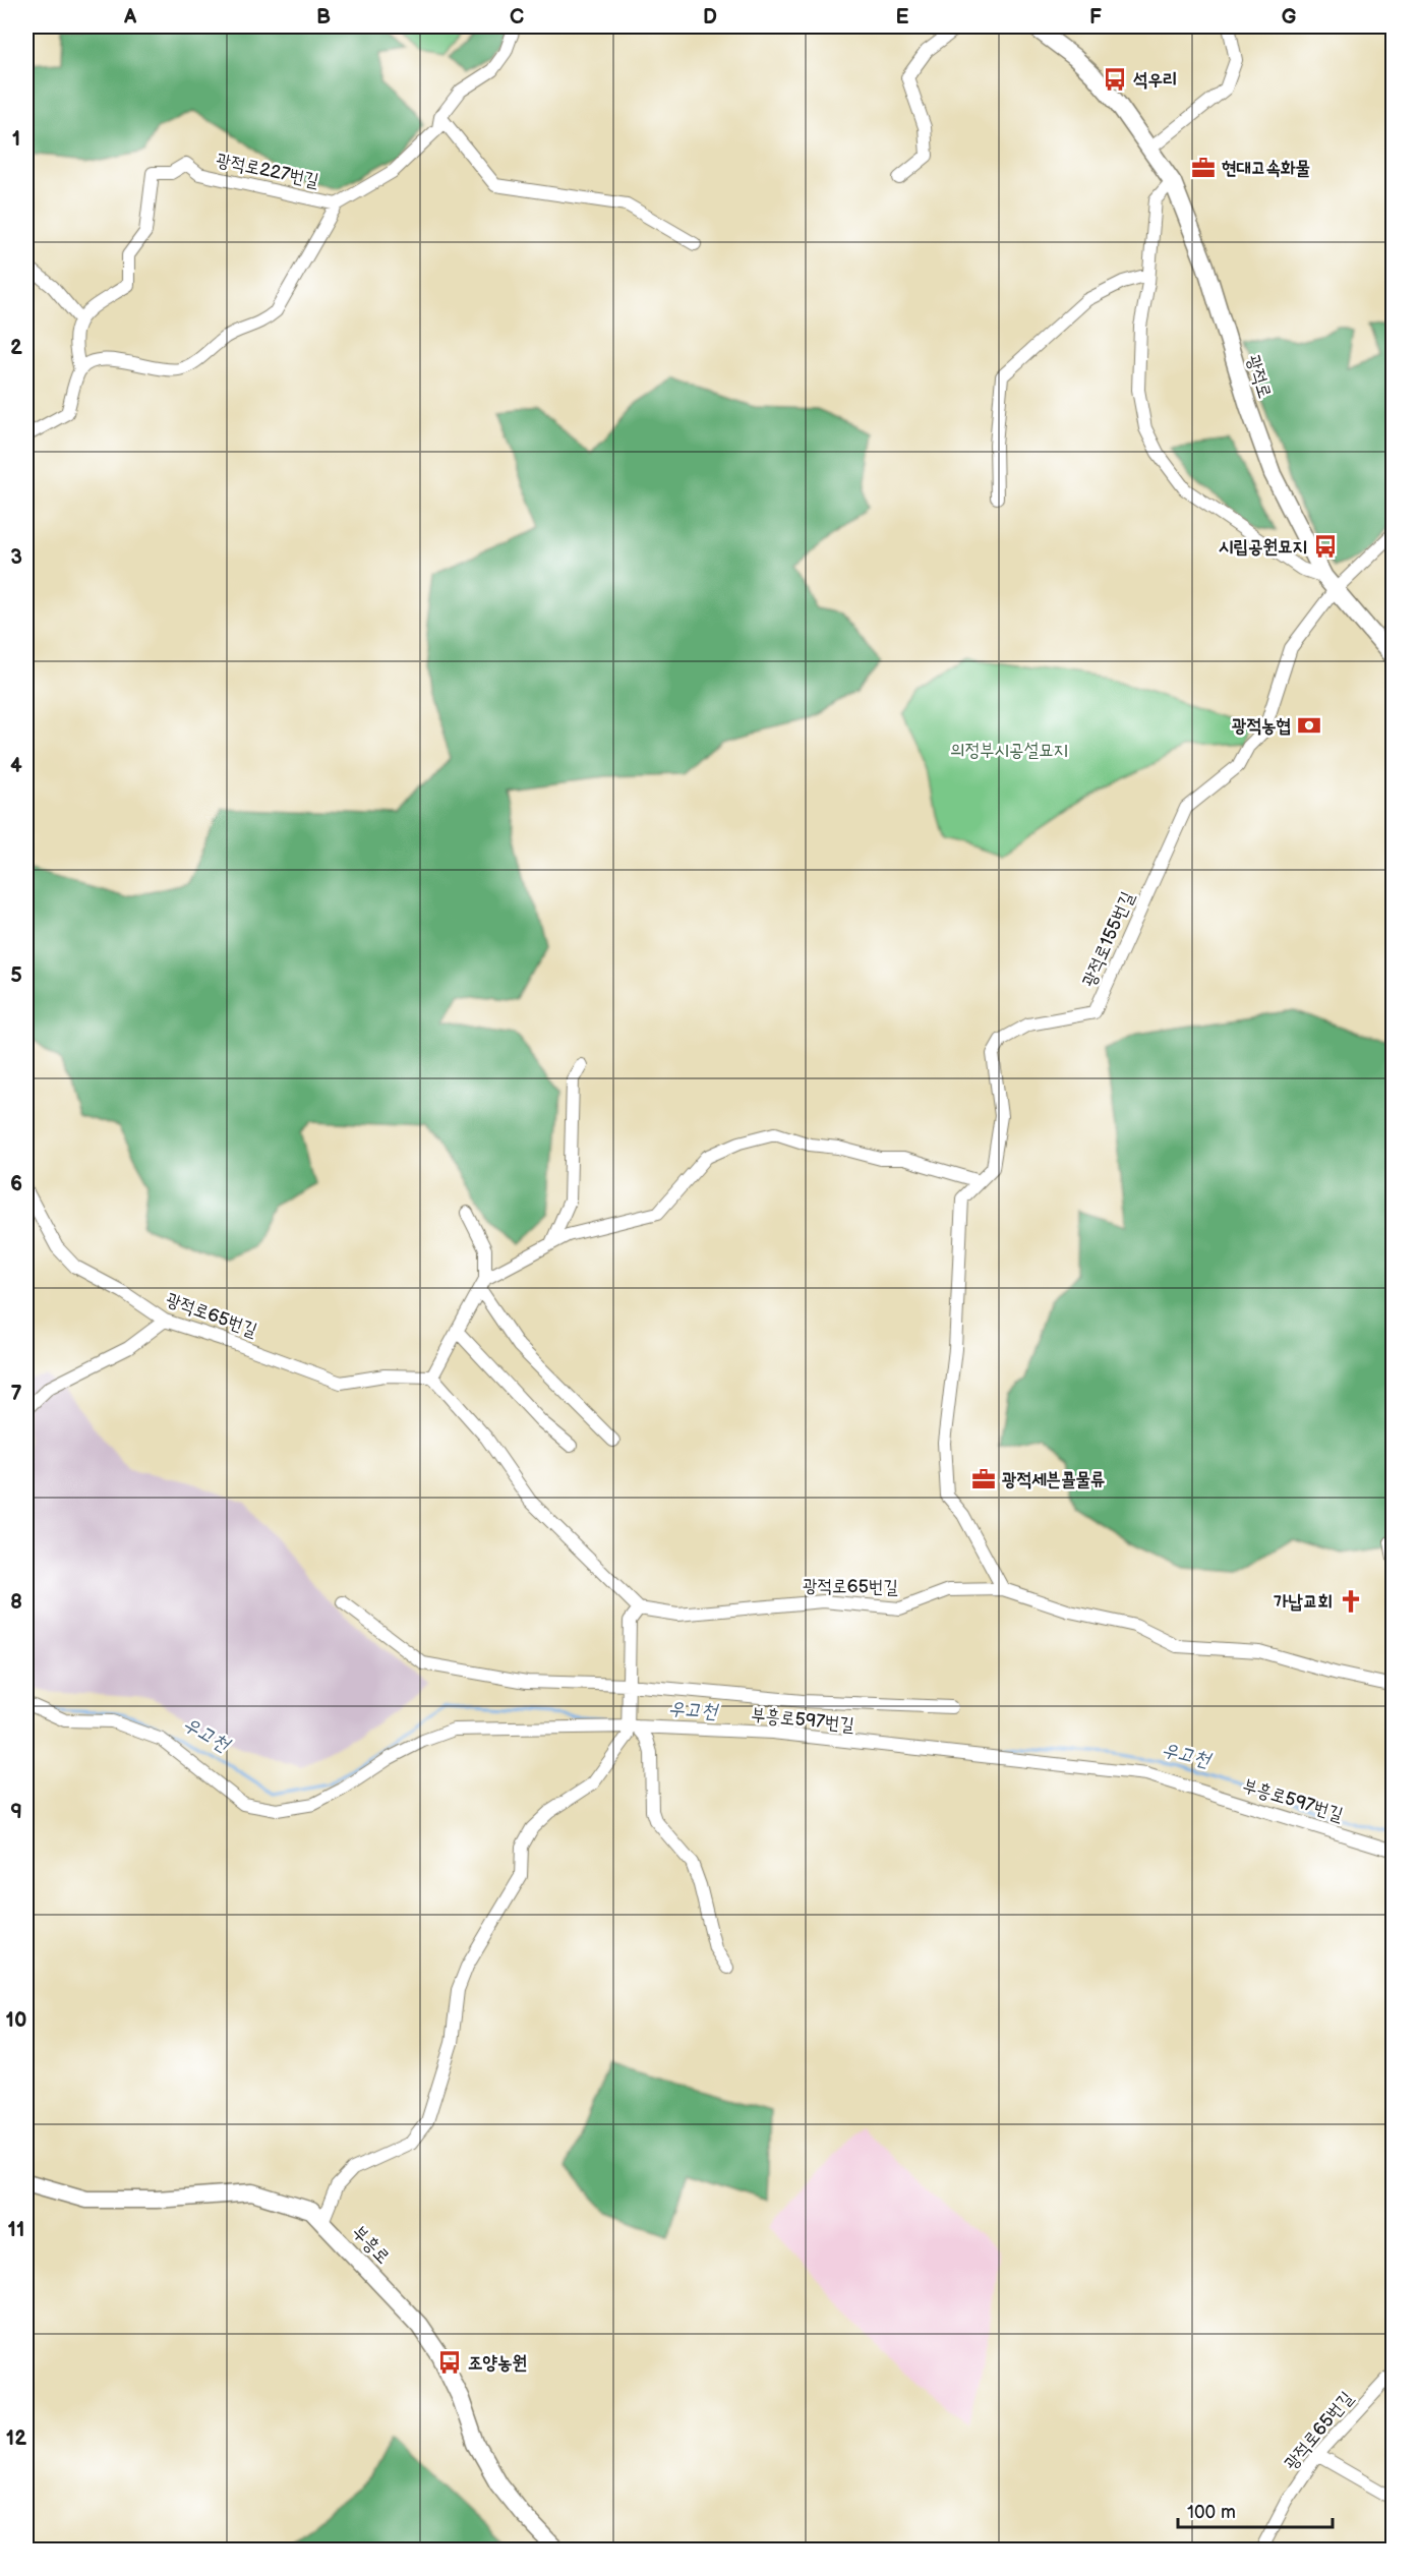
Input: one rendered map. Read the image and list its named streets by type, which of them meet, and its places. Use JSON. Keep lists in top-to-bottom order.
{
  "streets": {
    "main road": ["광적로", "부흥로"],
    "street": [
      "광적로227번길",
      "광적로155번길",
      "광적로65번길",
      "부흥로597번길"
    ]
  },
  "crossings": [
    ["광적로", "광적로155번길"],
    ["광적로155번길", "광적로65번길"]
  ],
  "water": ["우고천"],
  "parks": ["의정부시공설묘지"],
  "places": {
    "bus stop": ["석우리", "시립공원묘지", "조양농원"],
    "office": ["현대고속화물", "광적세븐콜물류"],
    "bank": ["광적농협"],
    "church": ["가납교회"]
  },
  "scale_bar": "100 m",
  "grid": {
    "columns": [
      "A",
      "B",
      "C",
      "D",
      "E",
      "F",
      "G"
    ],
    "rows": [
      "1",
      "2",
      "3",
      "4",
      "5",
      "6",
      "7",
      "8",
      "9",
      "10",
      "11",
      "12"
    ]
  }
}
